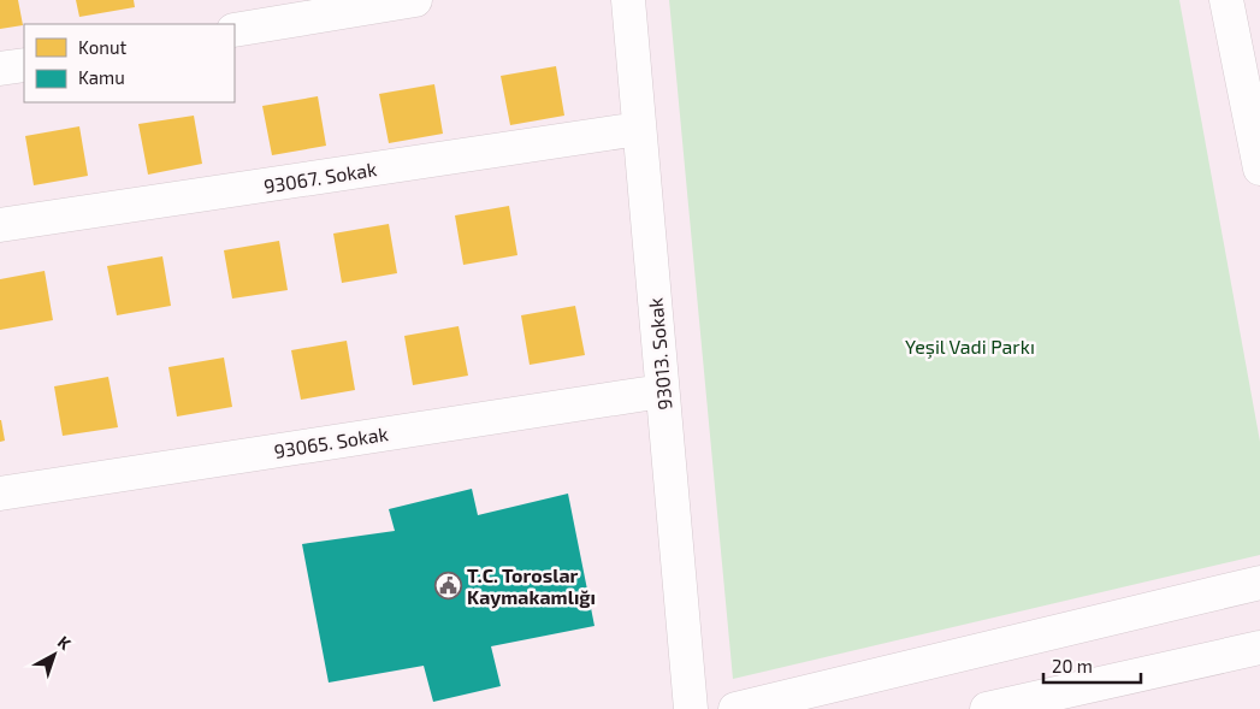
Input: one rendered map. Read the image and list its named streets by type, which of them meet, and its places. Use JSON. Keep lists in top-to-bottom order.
{
  "streets": {
    "street": ["93067. Sokak", "93013. Sokak", "93065. Sokak"]
  },
  "crossings": [
    ["93067. Sokak", "93013. Sokak"],
    ["93013. Sokak", "93065. Sokak"]
  ],
  "parks": ["Yeşil Vadi Parkı"],
  "places": {
    "public building": ["T.C. Toroslar Kaymakamlığı"]
  },
  "legend": ["Konut", "Kamu"],
  "scale_bar": "20 m",
  "north": "top right"
}
